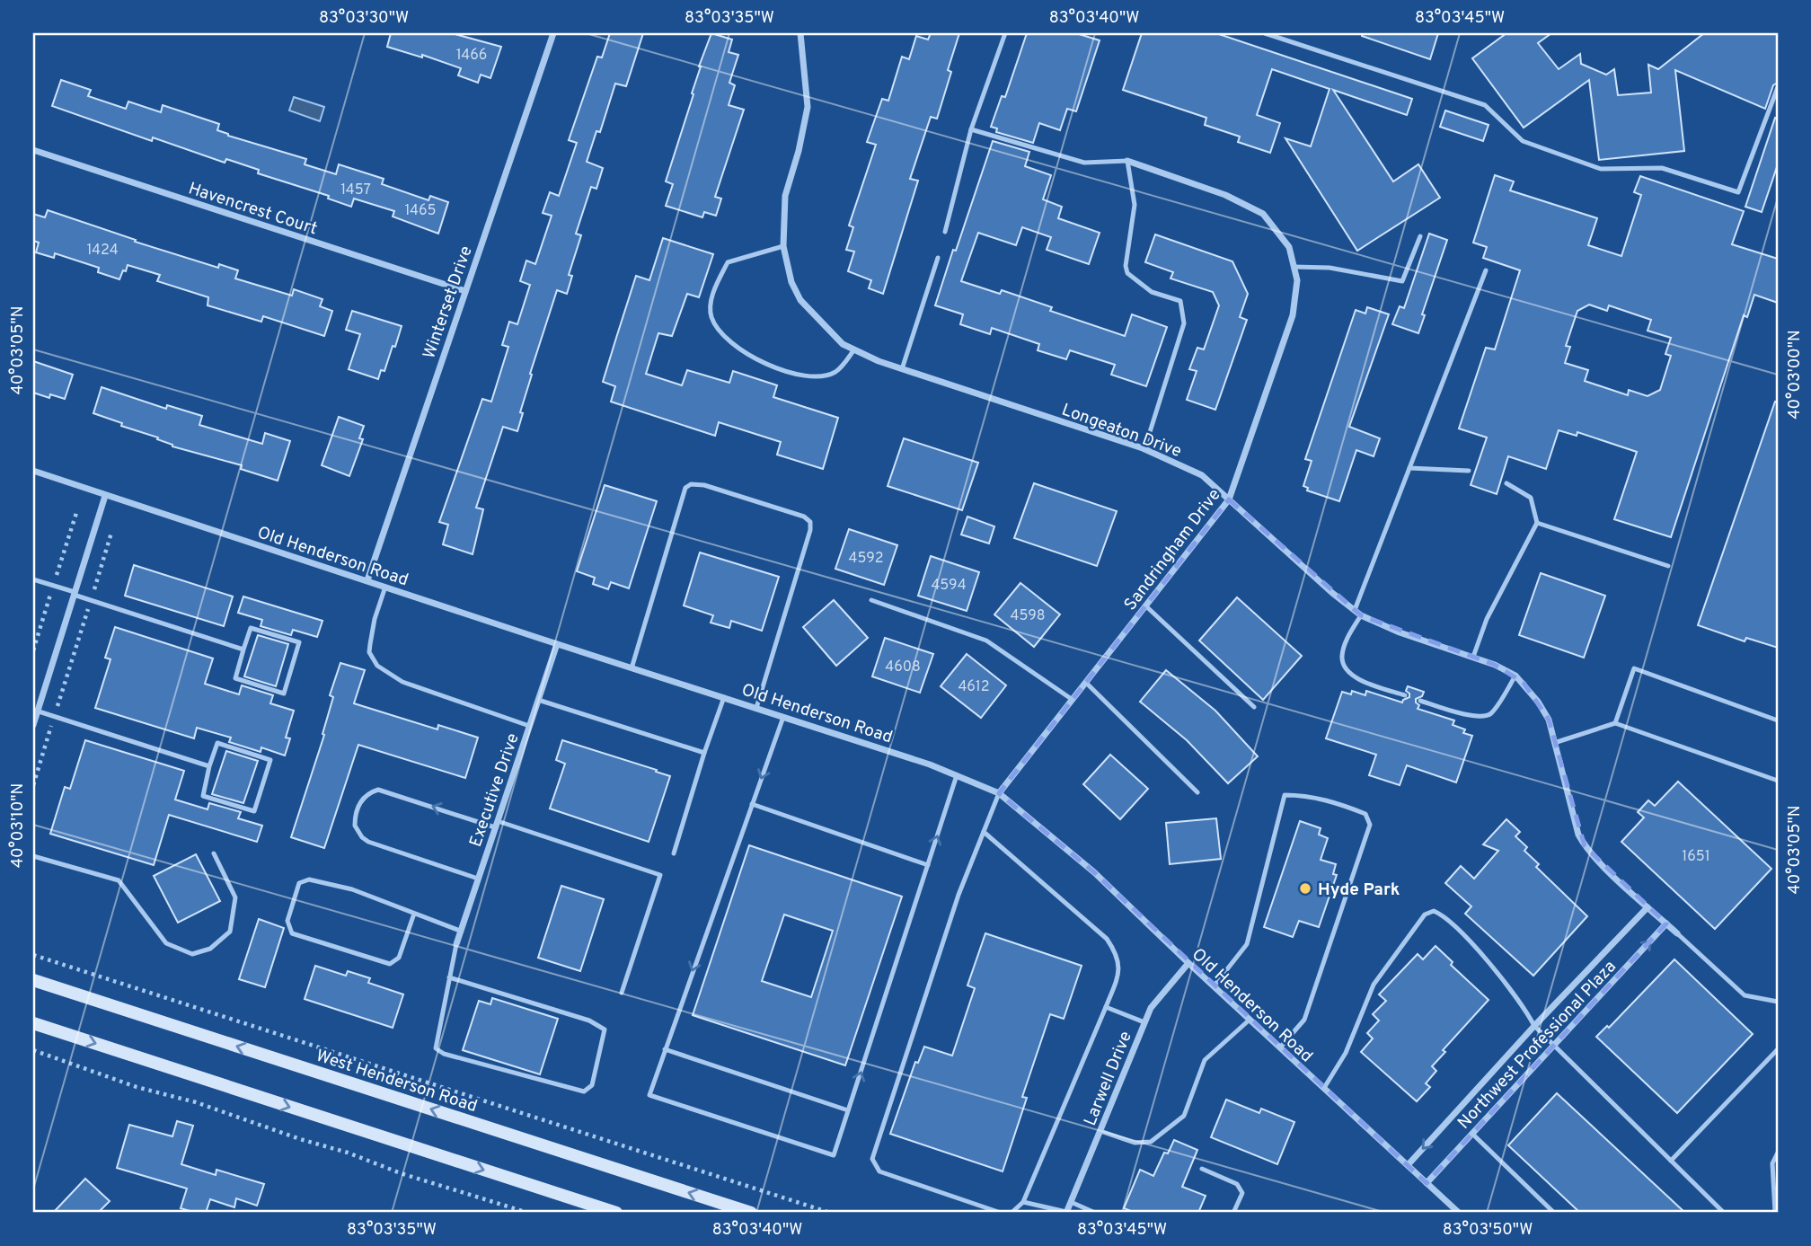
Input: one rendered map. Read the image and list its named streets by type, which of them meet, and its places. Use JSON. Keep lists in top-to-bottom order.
{
  "streets": {
    "main road": ["West Henderson Road"],
    "street": [
      "Havencrest Court",
      "Winterset Drive",
      "Longeaton Drive",
      "Sandringham Drive",
      "Old Henderson Road",
      "Executive Drive",
      "Northwest Professional Plaza",
      "Larwell Drive"
    ]
  },
  "crossings": [
    ["Havencrest Court", "Winterset Drive"],
    ["Winterset Drive", "Old Henderson Road"],
    ["Longeaton Drive", "Sandringham Drive"],
    ["Sandringham Drive", "Old Henderson Road"],
    ["Old Henderson Road", "Executive Drive"],
    ["Old Henderson Road", "Northwest Professional Plaza"],
    ["Old Henderson Road", "Larwell Drive"]
  ],
  "places": ["Hyde Park"],
  "house_numbers": [
    "1466",
    "1457",
    "1465",
    "1424",
    "4592",
    "4594",
    "4598",
    "4608",
    "4612",
    "1651"
  ],
  "coordinates": [
    "83°03'30\"W",
    "83°03'35\"W",
    "83°03'40\"W",
    "83°03'45\"W",
    "40°03'05\"N",
    "40°03'00\"N",
    "40°03'10\"N",
    "83°03'50\"W"
  ]
}
